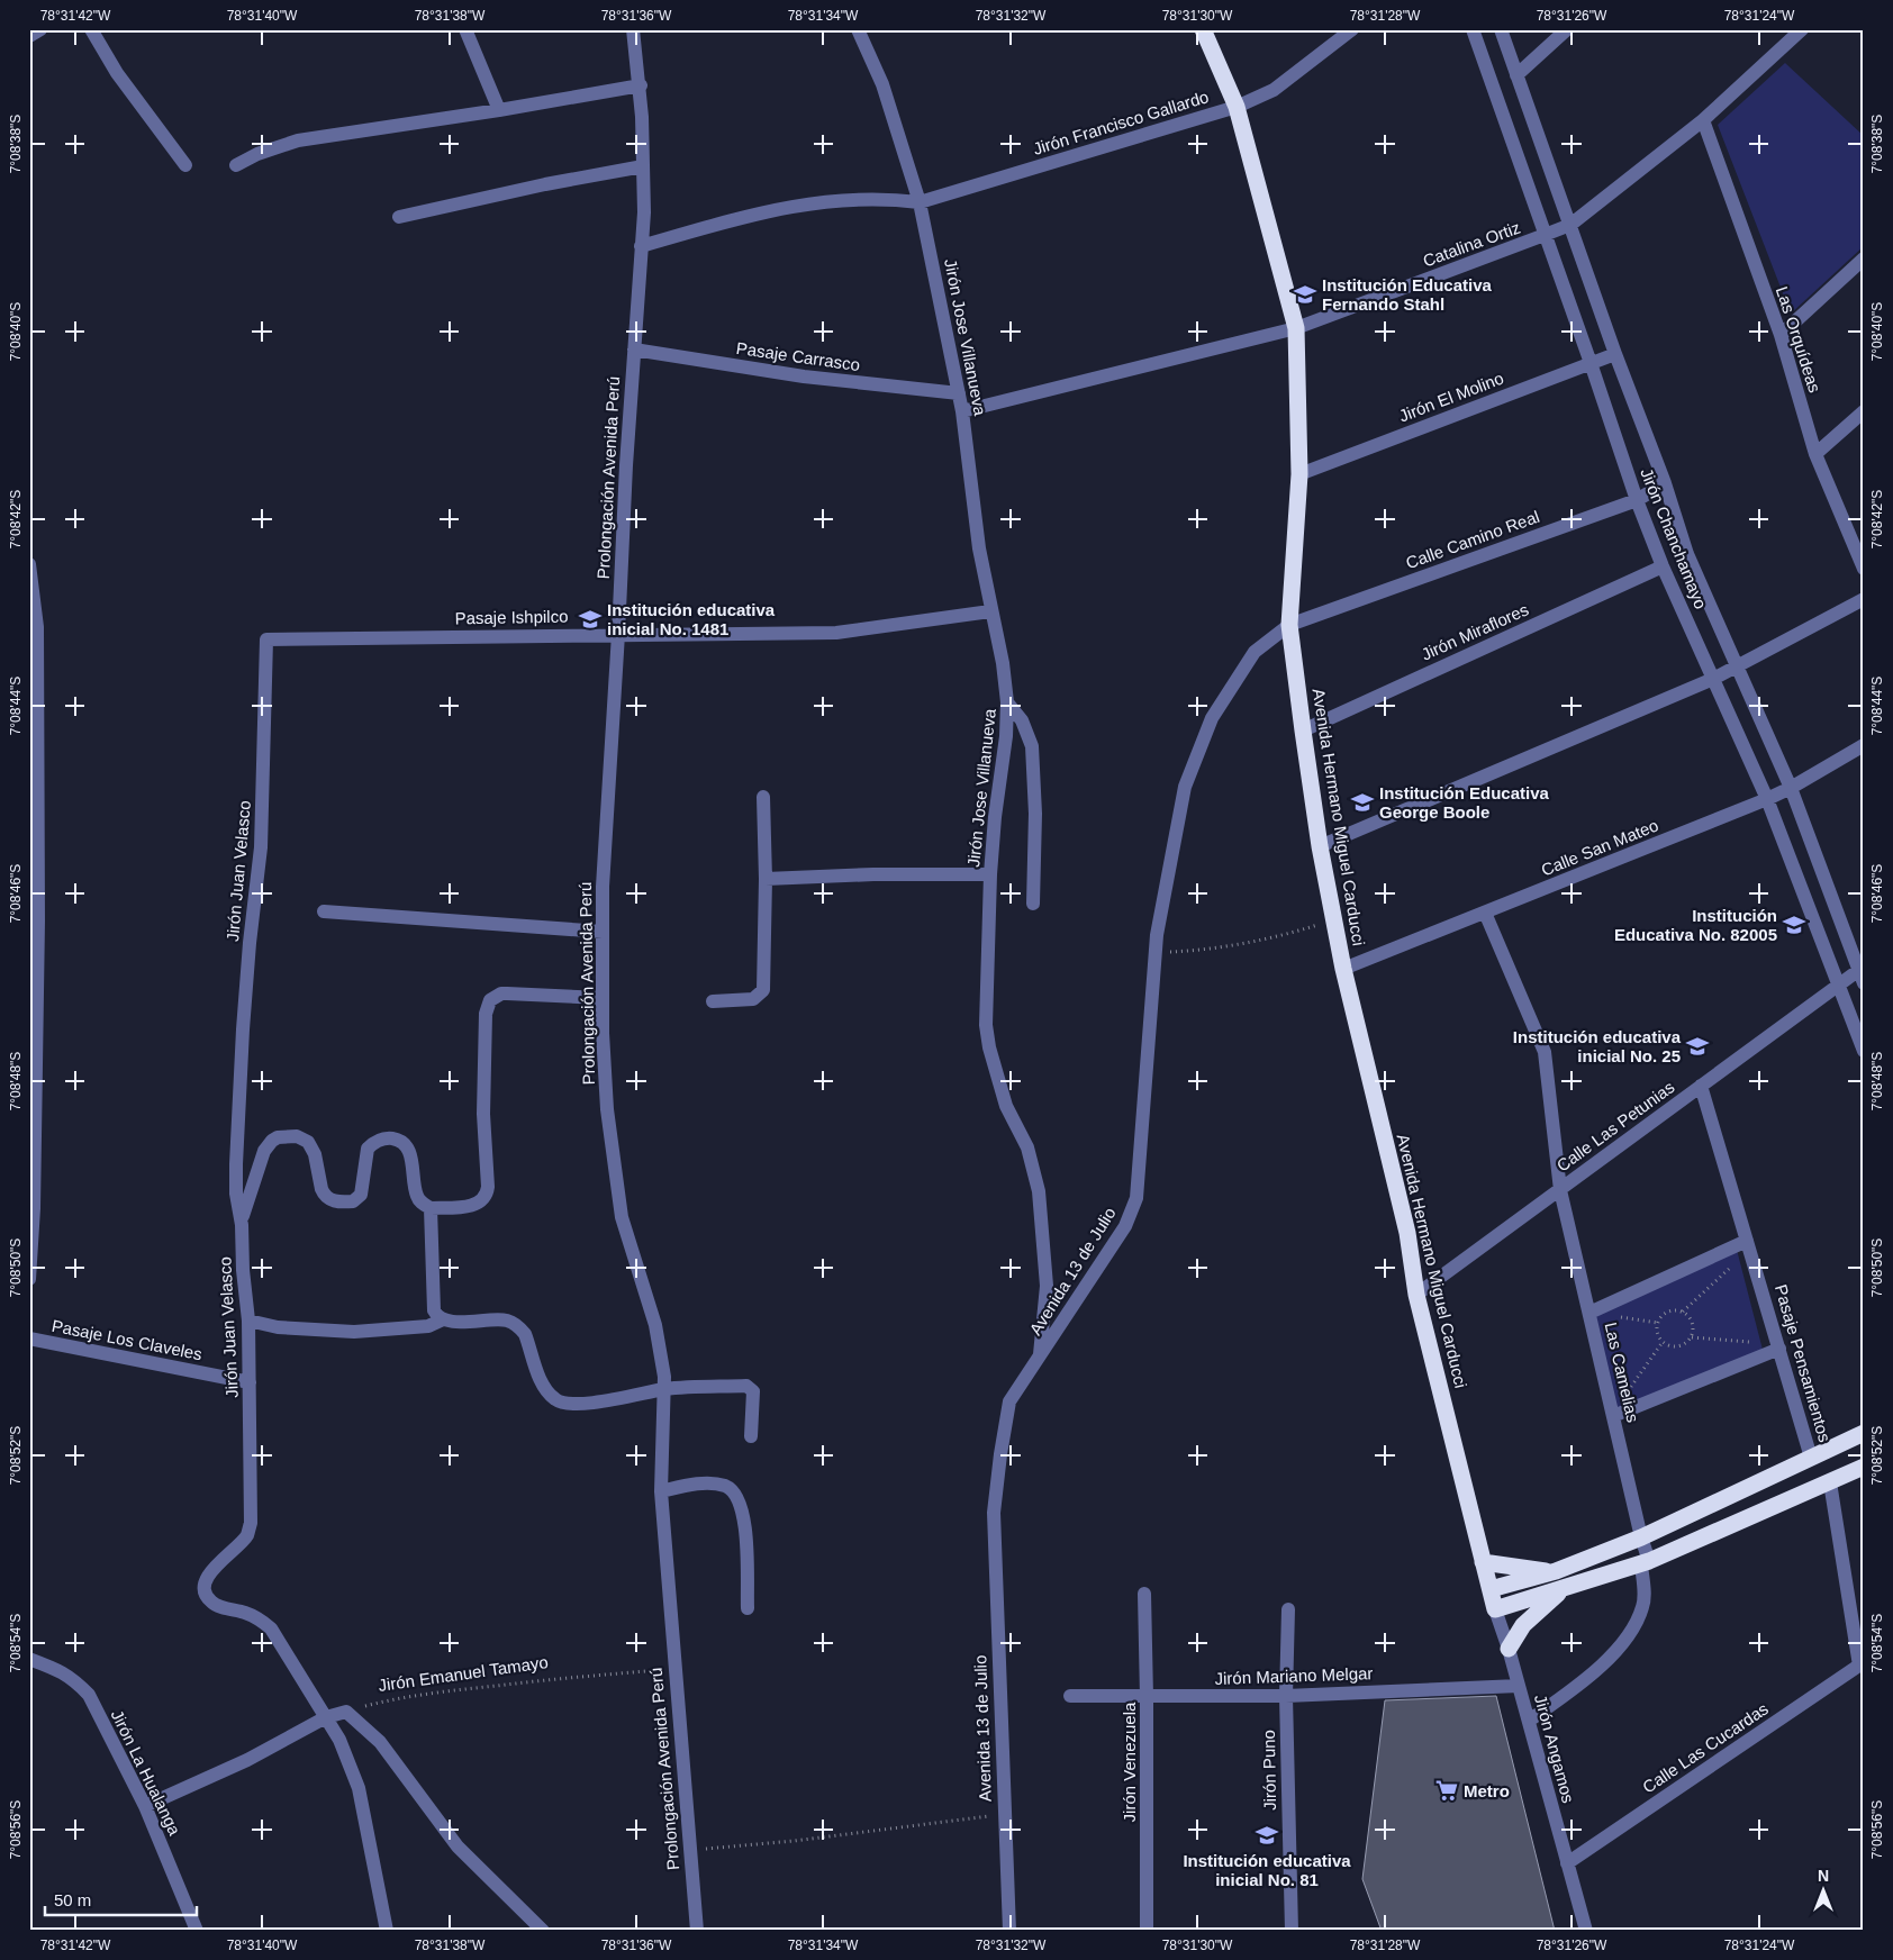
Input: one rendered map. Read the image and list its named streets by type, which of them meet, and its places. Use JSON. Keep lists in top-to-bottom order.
{
  "streets": {
    "highway": ["Avenida Hermano Miguel Carducci"],
    "street": [
      "Jirón Francisco Gallardo",
      "Catalina Ortiz",
      "Jirón Jose Villanueva",
      "Las Orquídeas",
      "Pasaje Carrasco",
      "Jirón El Molino",
      "Prolongación Avenida Perú",
      "Jirón Chanchamayo",
      "Calle Camino Real",
      "Pasaje Ishpilco",
      "Jirón Miraflores",
      "Calle San Mateo",
      "Jirón Juan Velasco",
      "Calle Las Petunias",
      "Avenida 13 de Julio",
      "Pasaje Los Claveles",
      "Pasaje Pensamientos",
      "Las Camelias",
      "Jirón Mariano Melgar",
      "Calle Las Cucardas",
      "Jirón Angamos",
      "Jirón Venezuela",
      "Jirón Puno",
      "Jirón La Hualanga"
    ],
    "path": ["Jirón Emanuel Tamayo"]
  },
  "crossings": [
    ["Jirón Francisco Gallardo", "Jirón Jose Villanueva"],
    ["Jirón Francisco Gallardo", "Avenida Hermano Miguel Carducci"],
    ["Catalina Ortiz", "Jirón Jose Villanueva"],
    ["Catalina Ortiz", "Las Orquídeas"],
    ["Catalina Ortiz", "Jirón Chanchamayo"],
    ["Catalina Ortiz", "Avenida Hermano Miguel Carducci"],
    ["Jirón Jose Villanueva", "Pasaje Carrasco"],
    ["Jirón Jose Villanueva", "Pasaje Ishpilco"],
    ["Jirón Jose Villanueva", "Avenida 13 de Julio"],
    ["Pasaje Carrasco", "Prolongación Avenida Perú"],
    ["Jirón El Molino", "Jirón Chanchamayo"],
    ["Jirón El Molino", "Avenida Hermano Miguel Carducci"],
    ["Prolongación Avenida Perú", "Pasaje Ishpilco"],
    ["Prolongación Avenida Perú", "Jirón Emanuel Tamayo"],
    ["Jirón Chanchamayo", "Calle Camino Real"],
    ["Jirón Chanchamayo", "Jirón Miraflores"],
    ["Jirón Chanchamayo", "Calle San Mateo"],
    ["Jirón Chanchamayo", "Calle Las Petunias"],
    ["Calle Camino Real", "Avenida Hermano Miguel Carducci"],
    ["Calle Camino Real", "Avenida 13 de Julio"],
    ["Pasaje Ishpilco", "Jirón Juan Velasco"],
    ["Jirón Miraflores", "Avenida Hermano Miguel Carducci"],
    ["Avenida Hermano Miguel Carducci", "Calle San Mateo"],
    ["Avenida Hermano Miguel Carducci", "Calle Las Petunias"],
    ["Avenida Hermano Miguel Carducci", "Avenida 13 de Julio"],
    ["Avenida Hermano Miguel Carducci", "Jirón Angamos"],
    ["Calle San Mateo", "Las Camelias"],
    ["Jirón Juan Velasco", "Pasaje Los Claveles"],
    ["Calle Las Petunias", "Pasaje Pensamientos"],
    ["Calle Las Petunias", "Las Camelias"],
    ["Las Camelias", "Jirón Angamos"],
    ["Jirón Mariano Melgar", "Jirón Angamos"],
    ["Jirón Mariano Melgar", "Jirón Venezuela"],
    ["Jirón Mariano Melgar", "Jirón Puno"],
    ["Calle Las Cucardas", "Jirón Angamos"]
  ],
  "places": {
    "school or university": [
      "Institución Educativa Fernando Stahl",
      "Institución educativa inicial No. 1481",
      "Institución Educativa George Boole",
      "Institución Educativa No. 82005",
      "Institución educativa inicial No. 25",
      "Institución educativa inicial No. 81"
    ],
    "supermarket": ["Metro"]
  },
  "scale_bar": "50 m",
  "north": "top",
  "coordinates": [
    "78°31'42\"W",
    "78°31'40\"W",
    "78°31'38\"W",
    "78°31'36\"W",
    "78°31'34\"W",
    "78°31'32\"W",
    "78°31'30\"W",
    "78°31'28\"W",
    "78°31'26\"W",
    "78°31'24\"W",
    "7°08'38\"S",
    "7°08'40\"S",
    "7°08'42\"S",
    "7°08'44\"S",
    "7°08'46\"S",
    "7°08'48\"S",
    "7°08'50\"S",
    "7°08'52\"S",
    "7°08'54\"S",
    "7°08'56\"S"
  ]
}
